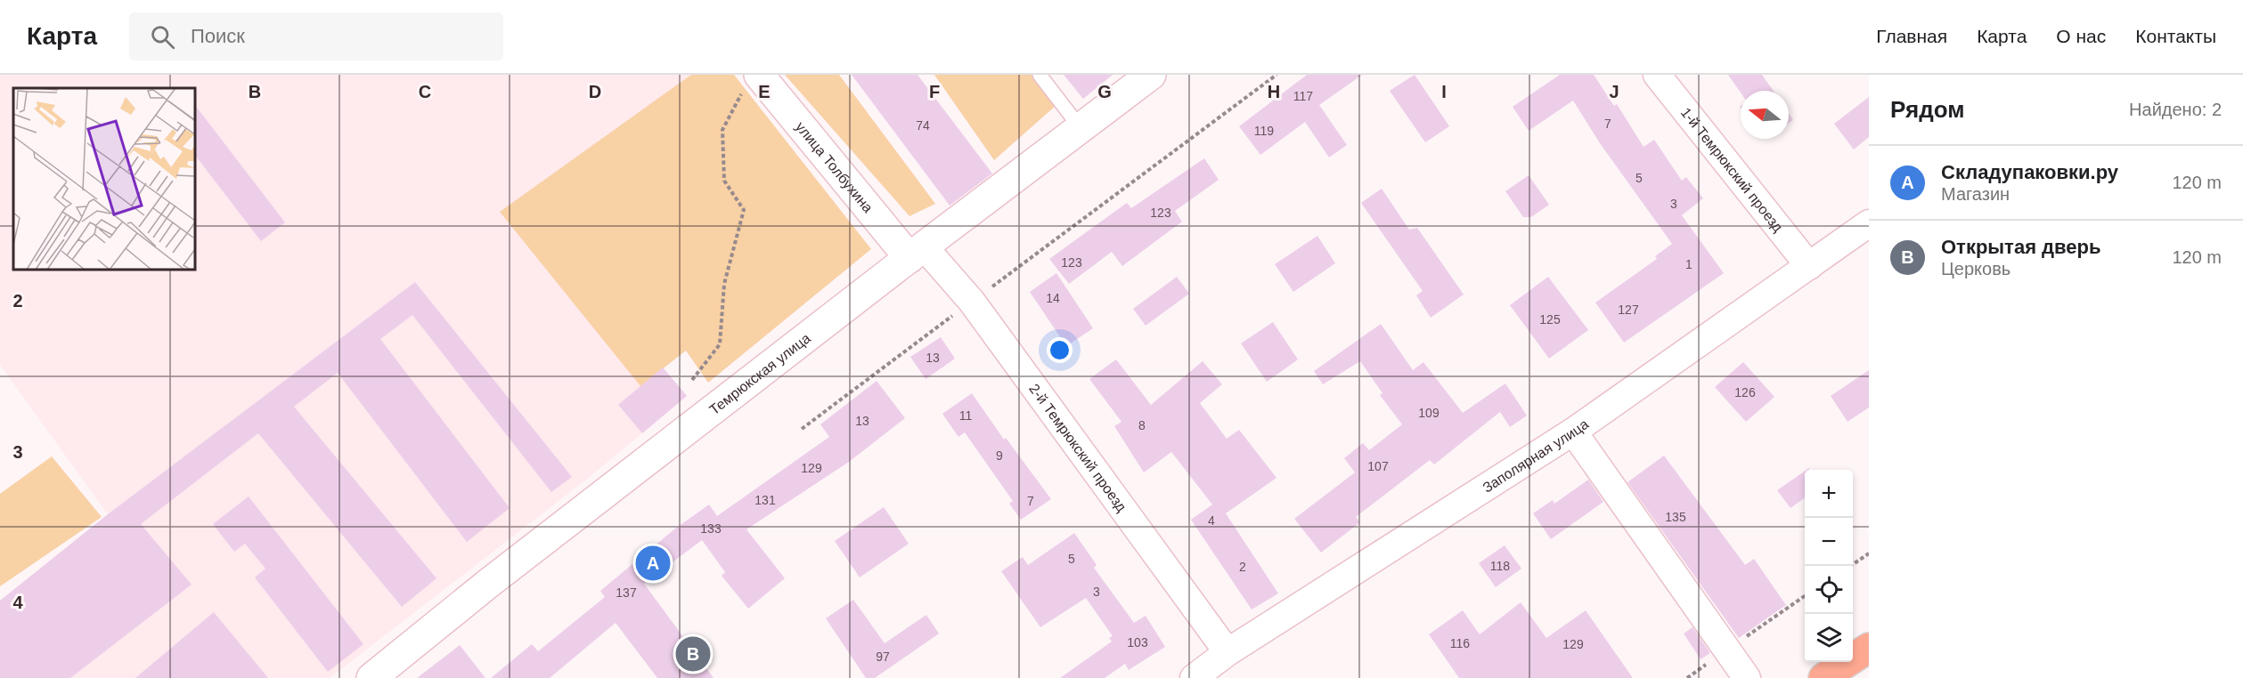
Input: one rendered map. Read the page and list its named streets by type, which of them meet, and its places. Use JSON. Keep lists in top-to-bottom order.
{
  "streets": {
    "street": [
      "улица Толбухина",
      "1-й Темрюкский проезд",
      "Темрюкская улица",
      "2-й Темрюкский проезд",
      "Заполярная улица"
    ]
  },
  "crossings": [
    ["улица Толбухина", "Темрюкская улица"],
    ["улица Толбухина", "2-й Темрюкский проезд"],
    ["1-й Темрюкский проезд", "Заполярная улица"],
    ["Темрюкская улица", "2-й Темрюкский проезд"],
    ["2-й Темрюкский проезд", "Заполярная улица"]
  ],
  "house_numbers": [
    "117",
    "7",
    "74",
    "119",
    "5",
    "3",
    "123",
    "123",
    "1",
    "14",
    "127",
    "125",
    "13",
    "126",
    "109",
    "11",
    "13",
    "8",
    "9",
    "107",
    "129",
    "131",
    "7",
    "135",
    "4",
    "133",
    "5",
    "118",
    "2",
    "3",
    "137",
    "103",
    "116",
    "129",
    "97"
  ],
  "north": "left",
  "page": {
    "header": "Карта",
    "search": "Поиск",
    "nav": [
      "Главная",
      "Карта",
      "О нас",
      "Контакты"
    ],
    "heading": ["Рядом", "Найдено: 2"],
    "list": [
      {
        "mark": "A",
        "name": "Складупаковки.ру",
        "note": "Магазин",
        "value": "120 m"
      },
      {
        "mark": "B",
        "name": "Открытая дверь",
        "note": "Церковь",
        "value": "120 m"
      }
    ],
    "map_buttons": ["+", "−"],
    "pins": ["A", "B"]
  },
  "grid": {
    "columns": [
      "B",
      "C",
      "D",
      "E",
      "F",
      "G",
      "H",
      "I",
      "J"
    ],
    "rows": ["2", "3", "4"]
  }
}
